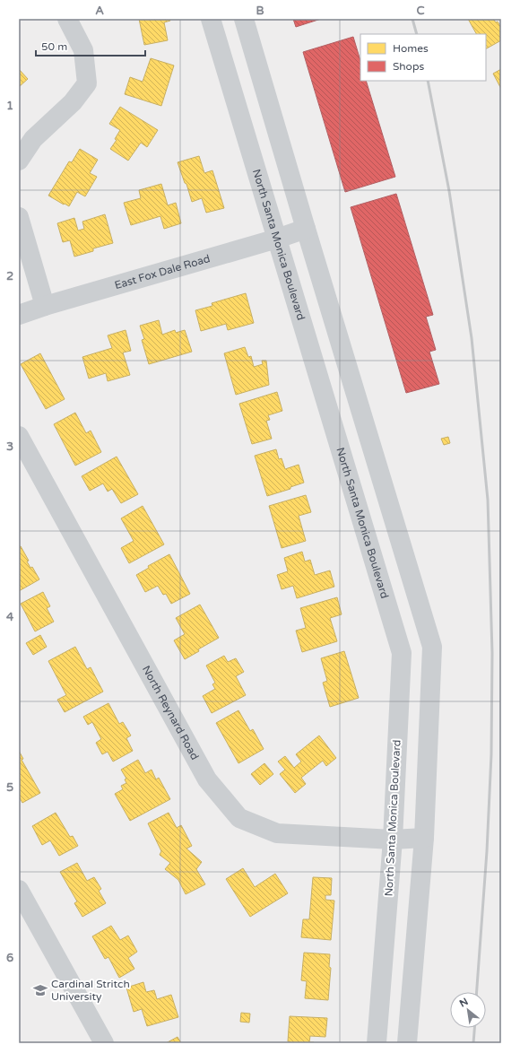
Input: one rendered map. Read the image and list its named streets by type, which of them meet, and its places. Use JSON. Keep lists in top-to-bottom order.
{
  "streets": {
    "street": ["North Santa Monica Boulevard", "East Fox Dale Road", "North Reynard Road"]
  },
  "crossings": [
    ["North Santa Monica Boulevard", "East Fox Dale Road"],
    ["North Santa Monica Boulevard", "North Reynard Road"]
  ],
  "places": {
    "school or university": ["Cardinal Stritch University"]
  },
  "legend": ["Homes", "Shops"],
  "scale_bar": "50 m",
  "north": "top left",
  "grid": {
    "columns": ["A", "B", "C"],
    "rows": [
      "1",
      "2",
      "3",
      "4",
      "5",
      "6"
    ]
  }
}
